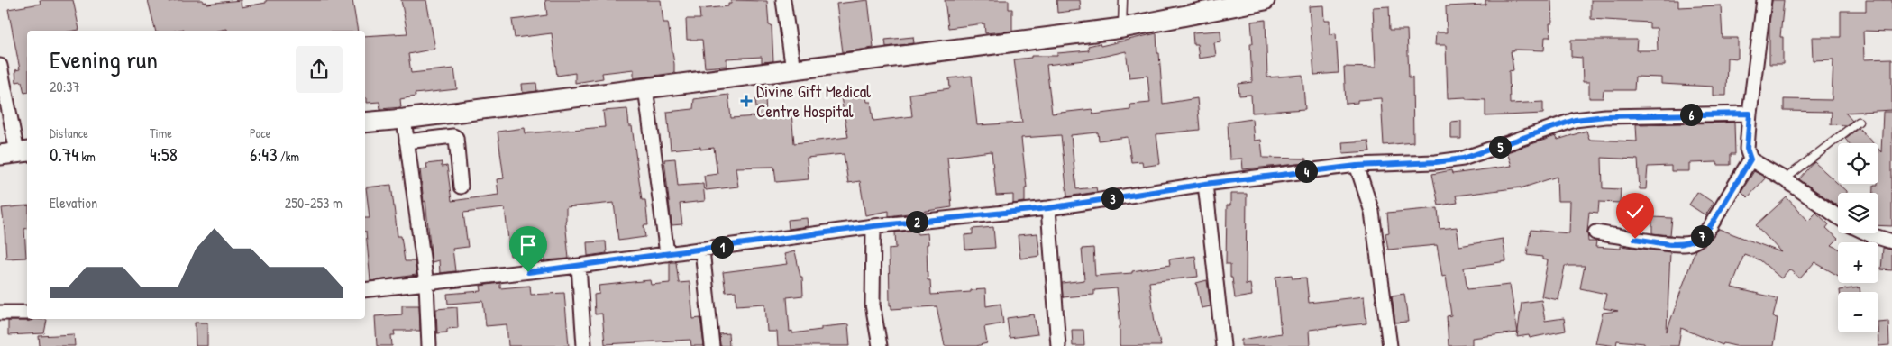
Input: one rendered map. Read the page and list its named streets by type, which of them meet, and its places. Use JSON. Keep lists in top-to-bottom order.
{
  "places": {
    "health": ["Divine Gift Medical Centre Hospital"]
  },
  "page": {
    "heading": ["Evening run", "20:37"],
    "pins": [
      "6",
      "5",
      "4",
      "3",
      "2",
      "7",
      "1"
    ],
    "stats": [
      ["Distance", "0.74 km"],
      ["Time", "4:58"],
      ["Pace", "6:43 /km"]
    ],
    "map_buttons": ["+", "−"],
    "chart": ["Elevation", "250–253 m"]
  }
}
